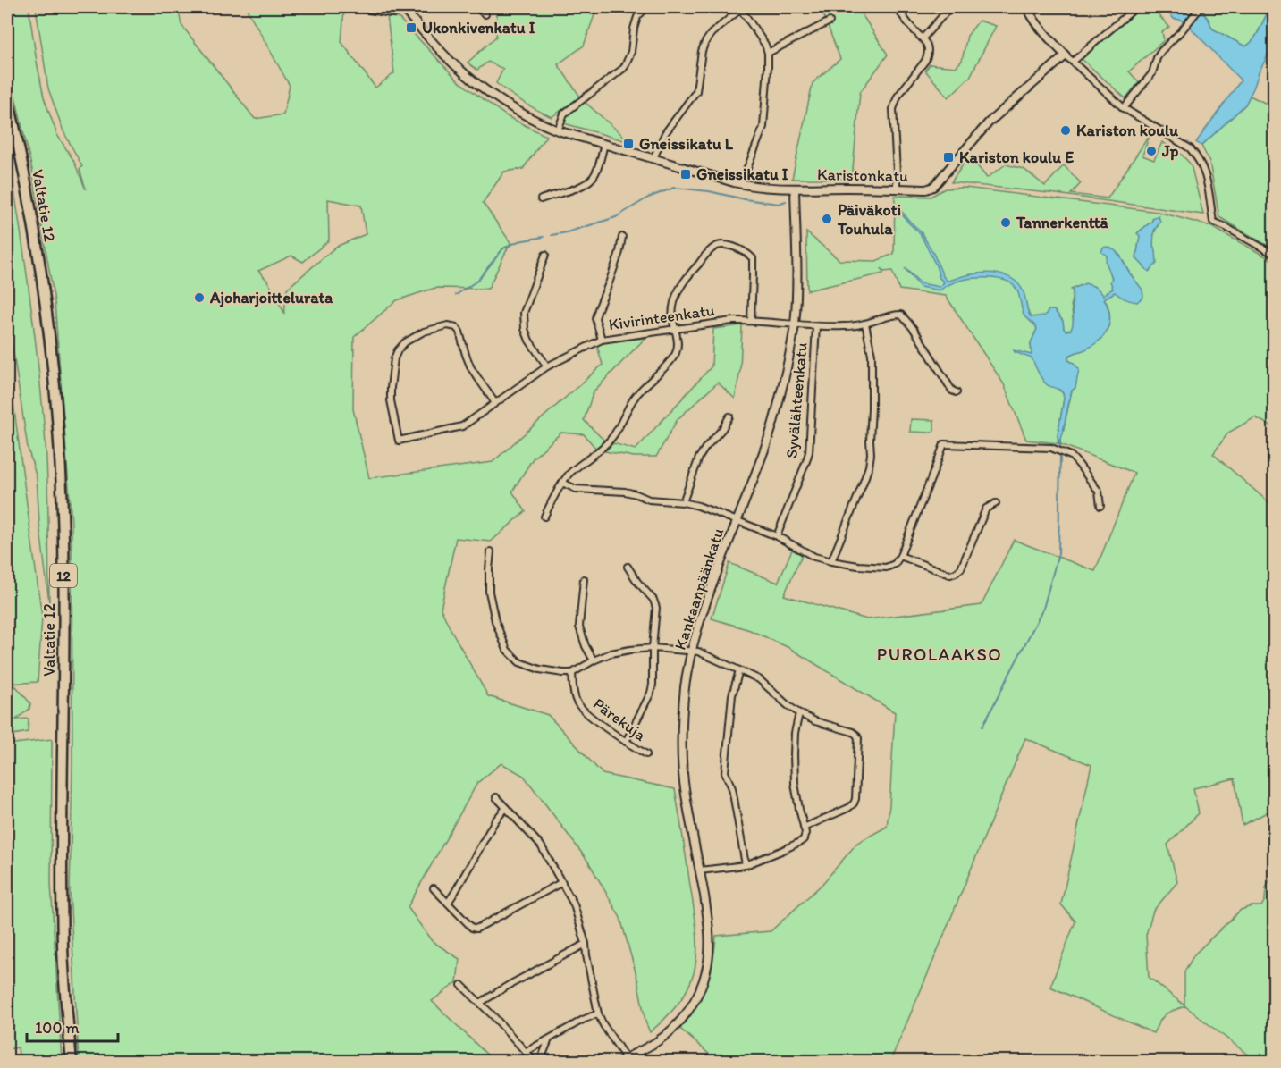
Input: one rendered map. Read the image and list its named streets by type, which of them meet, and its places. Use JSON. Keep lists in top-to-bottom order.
{
  "streets": {
    "highway": ["Valtatie 12", "12"],
    "street": [
      "Karistonkatu",
      "Kivirinteenkatu",
      "Syvälähteenkatu",
      "Kankaanpäänkatu",
      "Pärekuja"
    ]
  },
  "crossings": [
    ["Karistonkatu", "Kankaanpäänkatu"],
    ["Kivirinteenkatu", "Syvälähteenkatu"],
    ["Kivirinteenkatu", "Kankaanpäänkatu"]
  ],
  "districts": ["PUROLAAKSO"],
  "places": {
    "transit": [
      "Ukonkivenkatu I",
      "Gneissikatu L",
      "Kariston koulu E",
      "Gneissikatu I"
    ],
    "other": [
      "Kariston koulu",
      "Jp",
      "Päiväkoti Touhula",
      "Tannerkenttä",
      "Ajoharjoittelurata"
    ]
  },
  "scale_bar": "100 m"
}
